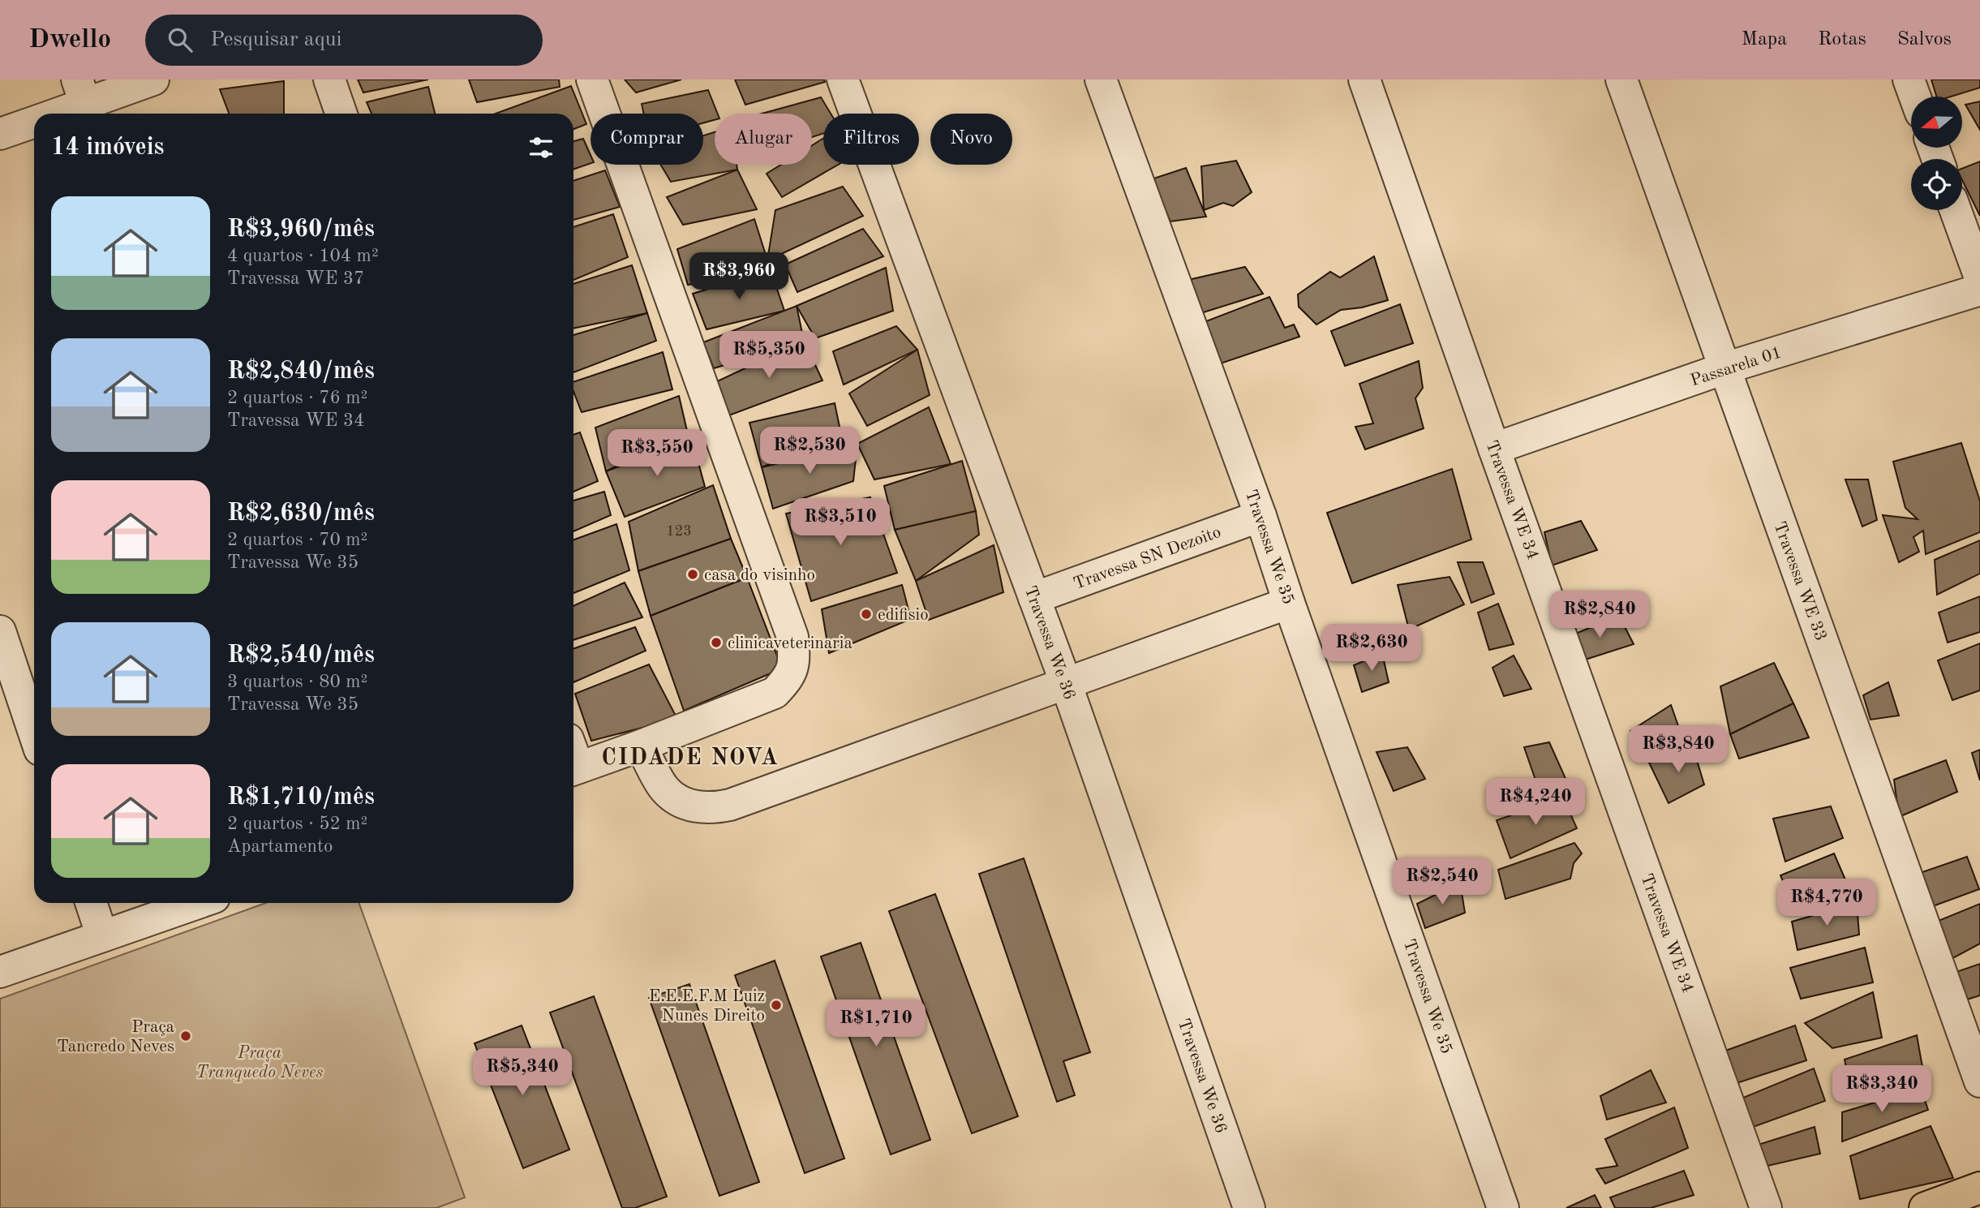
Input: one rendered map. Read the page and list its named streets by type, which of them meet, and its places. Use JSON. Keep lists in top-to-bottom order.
{
  "streets": {
    "street": [
      "Passarela 01",
      "Travessa WE 34",
      "Travessa We 35",
      "Travessa SN Dezoito",
      "Travessa WE 33",
      "Travessa We 36"
    ]
  },
  "crossings": [
    ["Passarela 01", "Travessa WE 34"],
    ["Passarela 01", "Travessa WE 33"],
    ["Travessa We 35", "Travessa SN Dezoito"],
    ["Travessa SN Dezoito", "Travessa We 36"]
  ],
  "districts": ["CIDADE NOVA"],
  "parks": ["Praça Tranquedo Neves"],
  "places": [
    "casa do visinho",
    "edifisio",
    "clinicaveterinaria",
    "E.E.E.F.M Luiz Nunes Direito",
    "Praça Tancredo Neves"
  ],
  "house_numbers": ["123"],
  "north": "left",
  "page": {
    "header": "Dwello",
    "search": "Pesquisar aqui",
    "nav": ["Mapa", "Rotas", "Salvos"],
    "chip": [
      "Comprar",
      "Alugar",
      "Filtros",
      "Novo"
    ],
    "heading": "14 imóveis",
    "list": [
      {
        "name": "R$3,960/mês",
        "note": "4 quartos · 104 m² · Travessa WE 37"
      },
      {
        "name": "R$2,840/mês",
        "note": "2 quartos · 76 m² · Travessa WE 34"
      },
      {
        "name": "R$2,630/mês",
        "note": "2 quartos · 70 m² · Travessa We 35"
      },
      {
        "name": "R$2,540/mês",
        "note": "3 quartos · 80 m² · Travessa We 35"
      },
      {
        "name": "R$1,710/mês",
        "note": "2 quartos · 52 m² · Apartamento"
      }
    ],
    "price": [
      "R$3,960",
      "R$5,350",
      "R$2,530",
      "R$3,550",
      "R$3,510",
      "R$2,840",
      "R$2,630",
      "R$3,840",
      "R$4,240",
      "R$2,540",
      "R$4,770",
      "R$1,710",
      "R$5,340",
      "R$3,340"
    ]
  }
}
